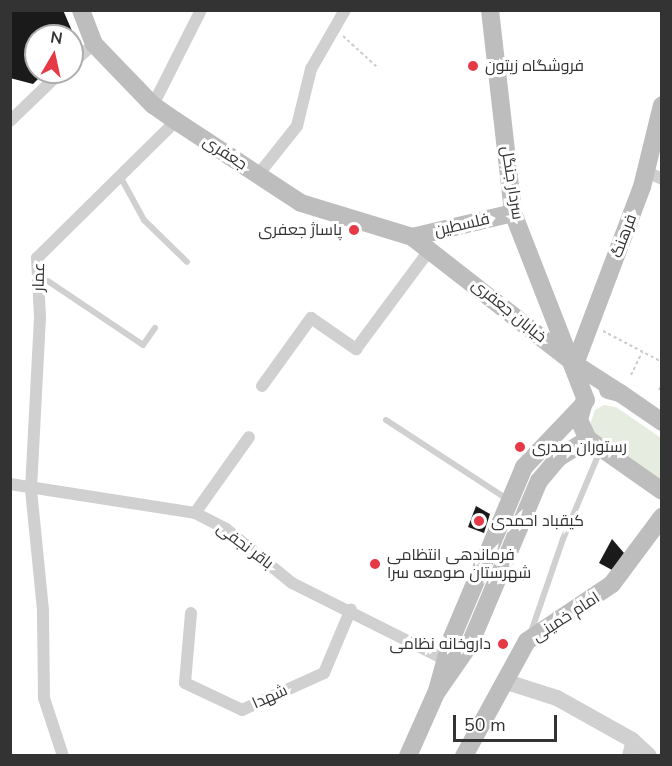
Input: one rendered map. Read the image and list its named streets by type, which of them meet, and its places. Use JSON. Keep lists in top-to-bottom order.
{
  "streets": {
    "main road": [
      "جعفری",
      "سردار جنگل",
      "فلسطین",
      "فرهنگ",
      "خیابان جعفری",
      "امام خمینی"
    ],
    "street": ["عمار", "باقر نجفی", "شهدا"]
  },
  "crossings": [
    ["جعفری", "فلسطین"],
    ["جعفری", "عمار"],
    ["جعفری", "خیابان جعفری"],
    ["سردار جنگل", "فلسطین"],
    ["سردار جنگل", "فرهنگ"],
    ["سردار جنگل", "خیابان جعفری"],
    ["فلسطین", "خیابان جعفری"],
    ["فرهنگ", "خیابان جعفری"],
    ["عمار", "باقر نجفی"],
    ["باقر نجفی", "شهدا"]
  ],
  "places": [
    "فروشگاه زیتون",
    "پاساژ جعفری",
    "رستوران صدری",
    "کیقباد احمدی",
    "فرماندهی انتظامی شهرستان صومعه سرا",
    "داروخانه نظامی"
  ],
  "scale_bar": "50 m",
  "north": "top"
}
